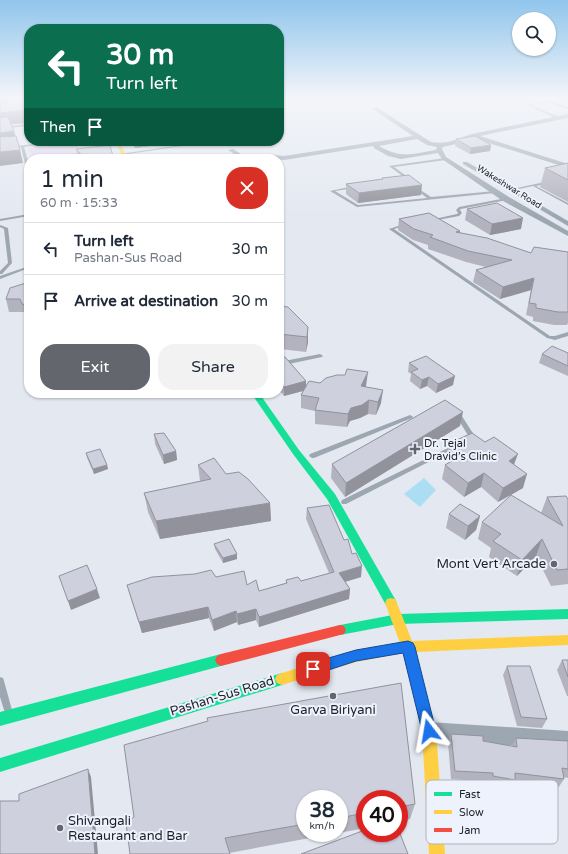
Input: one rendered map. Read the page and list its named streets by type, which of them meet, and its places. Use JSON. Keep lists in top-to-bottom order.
{
  "streets": {
    "main road": ["Pashan-Sus Road"],
    "street": ["Wakeshwar Road"]
  },
  "places": {
    "health": ["Dr. Tejal Dravid’s Clinic"],
    "other": ["Mont Vert Arcade", "Garva Biriyani", "Shivangali Restaurant and Bar"]
  },
  "legend": ["Fast", "Slow", "Jam"],
  "page": {
    "turn": ["30 m", "Turn left"],
    "then": "Then",
    "heading": ["1 min", "60 m · 15:33"],
    "list": [
      {
        "name": "Turn left",
        "note": "Pashan-Sus Road",
        "value": "30 m"
      },
      {
        "name": "Arrive at destination",
        "value": "30 m"
      }
    ],
    "buttons": ["Exit", "Share"],
    "speed": "38 km/h",
    "limit": "40"
  }
}
